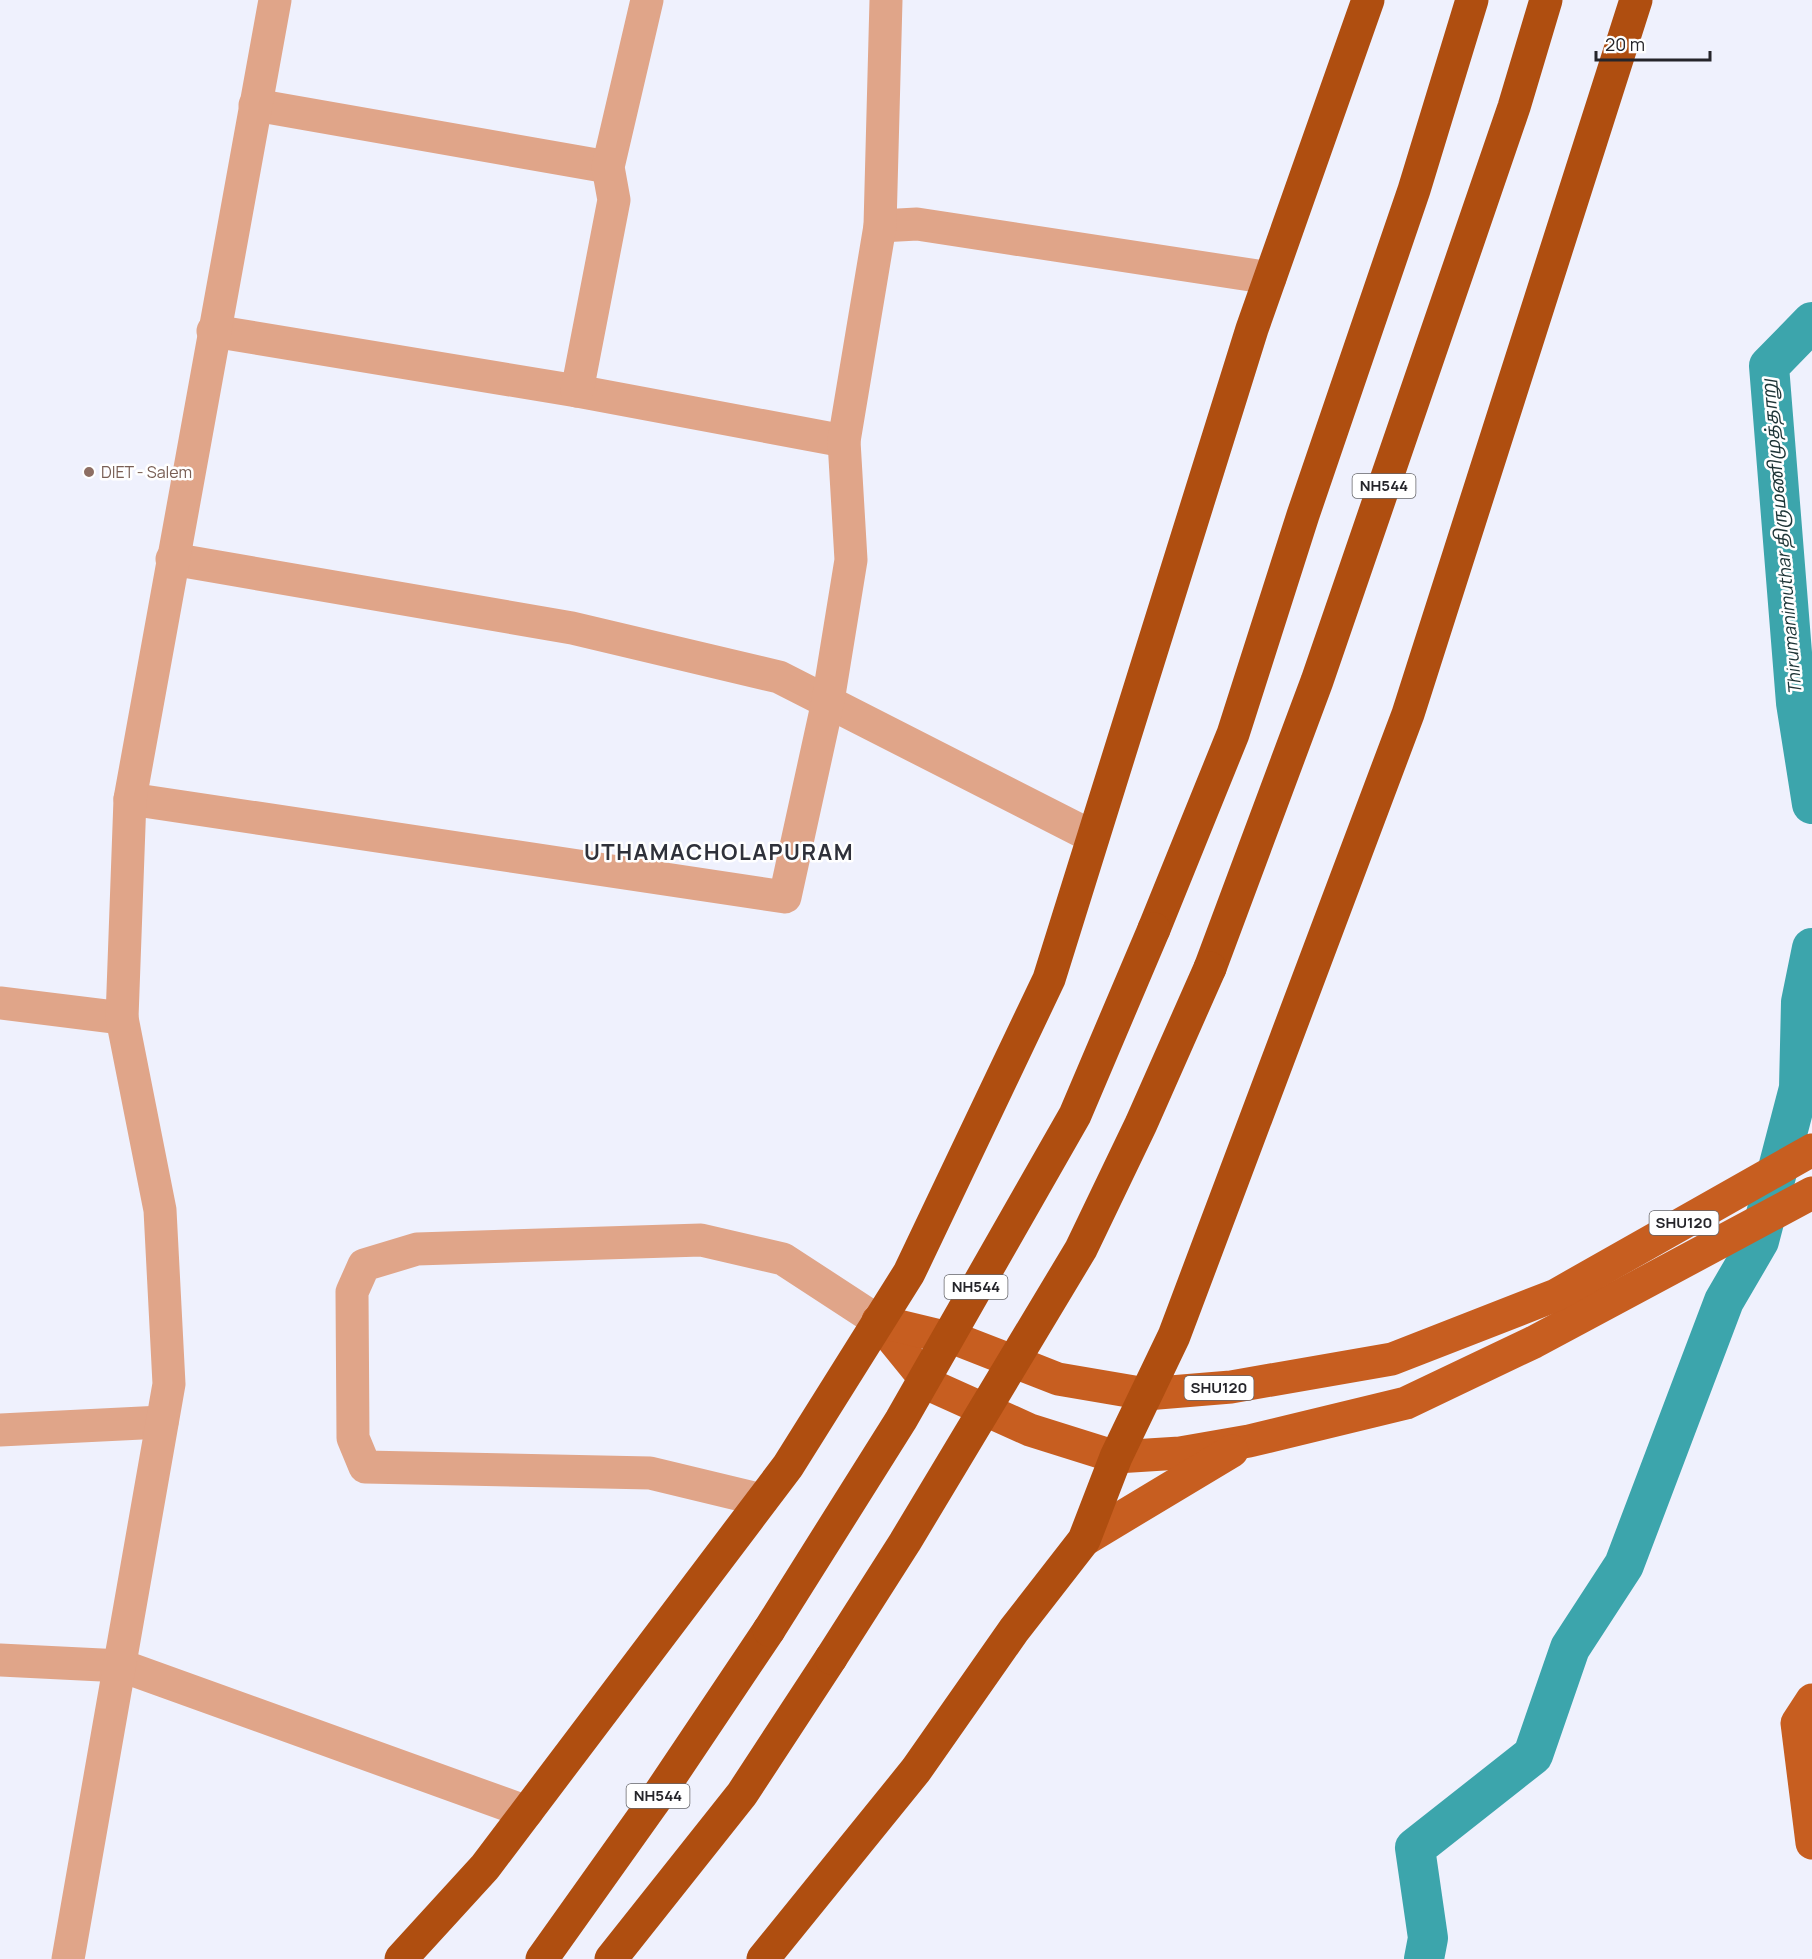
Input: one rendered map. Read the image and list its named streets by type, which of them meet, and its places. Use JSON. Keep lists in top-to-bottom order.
{
  "streets": {
    "highway": ["NH544"],
    "main road": ["SHU120"]
  },
  "districts": ["UTHAMACHOLAPURAM"],
  "water": ["Thirumanimuthar திருமணிமுத்தாறு"],
  "places": ["DIET - Salem"],
  "scale_bar": "20 m"
}
